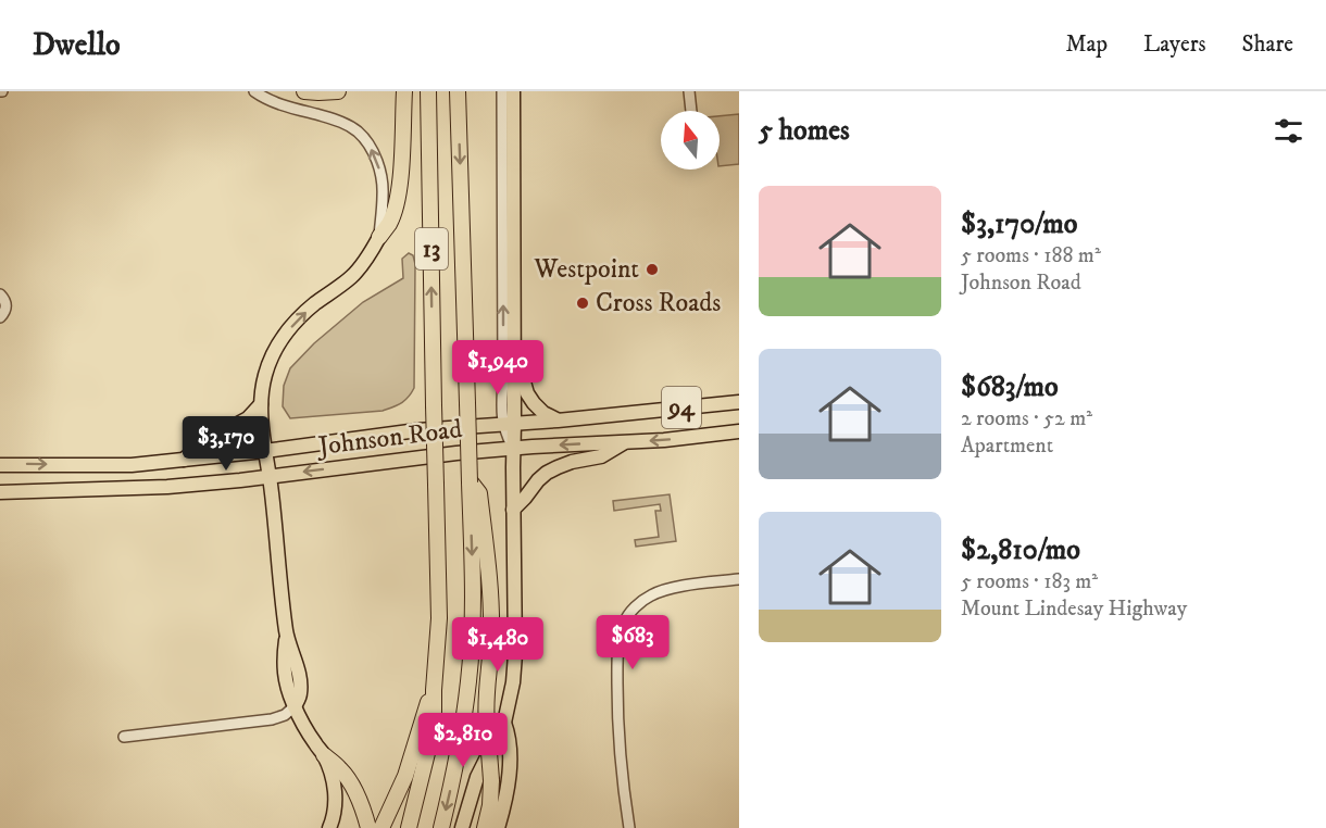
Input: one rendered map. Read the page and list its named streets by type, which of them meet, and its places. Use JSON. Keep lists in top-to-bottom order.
{
  "streets": {
    "highway": ["13"],
    "main road": ["94", "Johnson Road"]
  },
  "crossings": [
    ["94", "Johnson Road"]
  ],
  "places": ["Westpoint", "Cross Roads"],
  "north": "top",
  "page": {
    "header": "Dwello",
    "nav": ["Map", "Layers", "Share"],
    "heading": "5 homes",
    "list": [
      {
        "name": "$3,170/mo",
        "note": "5 rooms · 188 m² · Johnson Road"
      },
      {
        "name": "$683/mo",
        "note": "2 rooms · 52 m² · Apartment"
      },
      {
        "name": "$2,810/mo",
        "note": "5 rooms · 183 m² · Mount Lindesay Highway"
      }
    ],
    "price": [
      "$1,940",
      "$3,170",
      "$683",
      "$1,480",
      "$2,810"
    ]
  }
}
